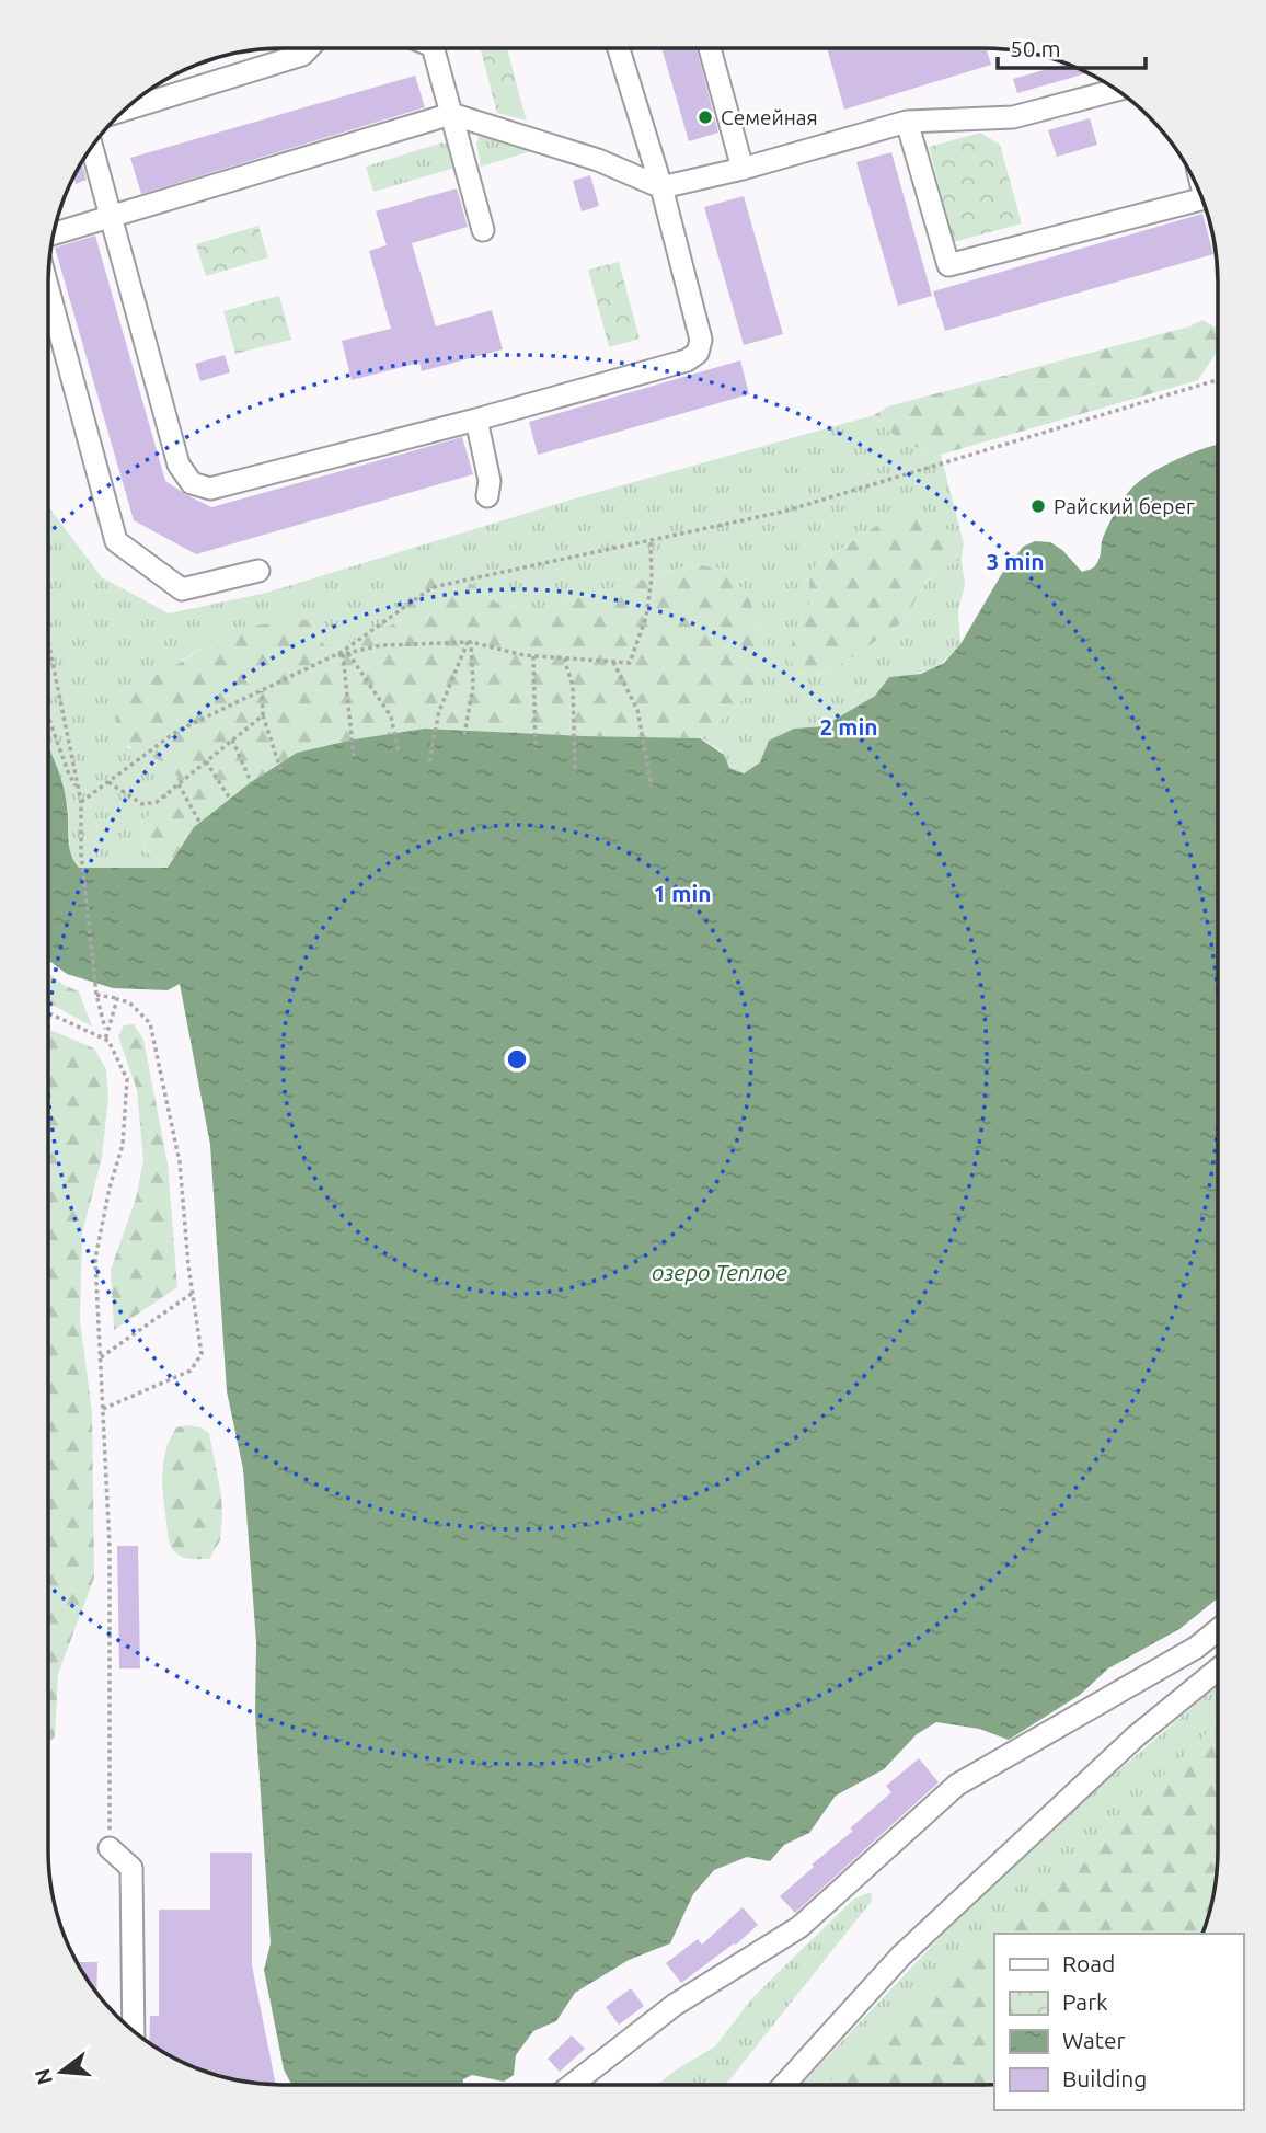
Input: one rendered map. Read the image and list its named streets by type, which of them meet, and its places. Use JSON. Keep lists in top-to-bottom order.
{
  "water": ["озеро Теплое"],
  "places": ["Семейная", "Райский берег"],
  "legend": [
    "Road",
    "Park",
    "Water",
    "Building"
  ],
  "scale_bar": "50 m",
  "north": "left",
  "rings": ["3 min", "2 min", "1 min"]
}
